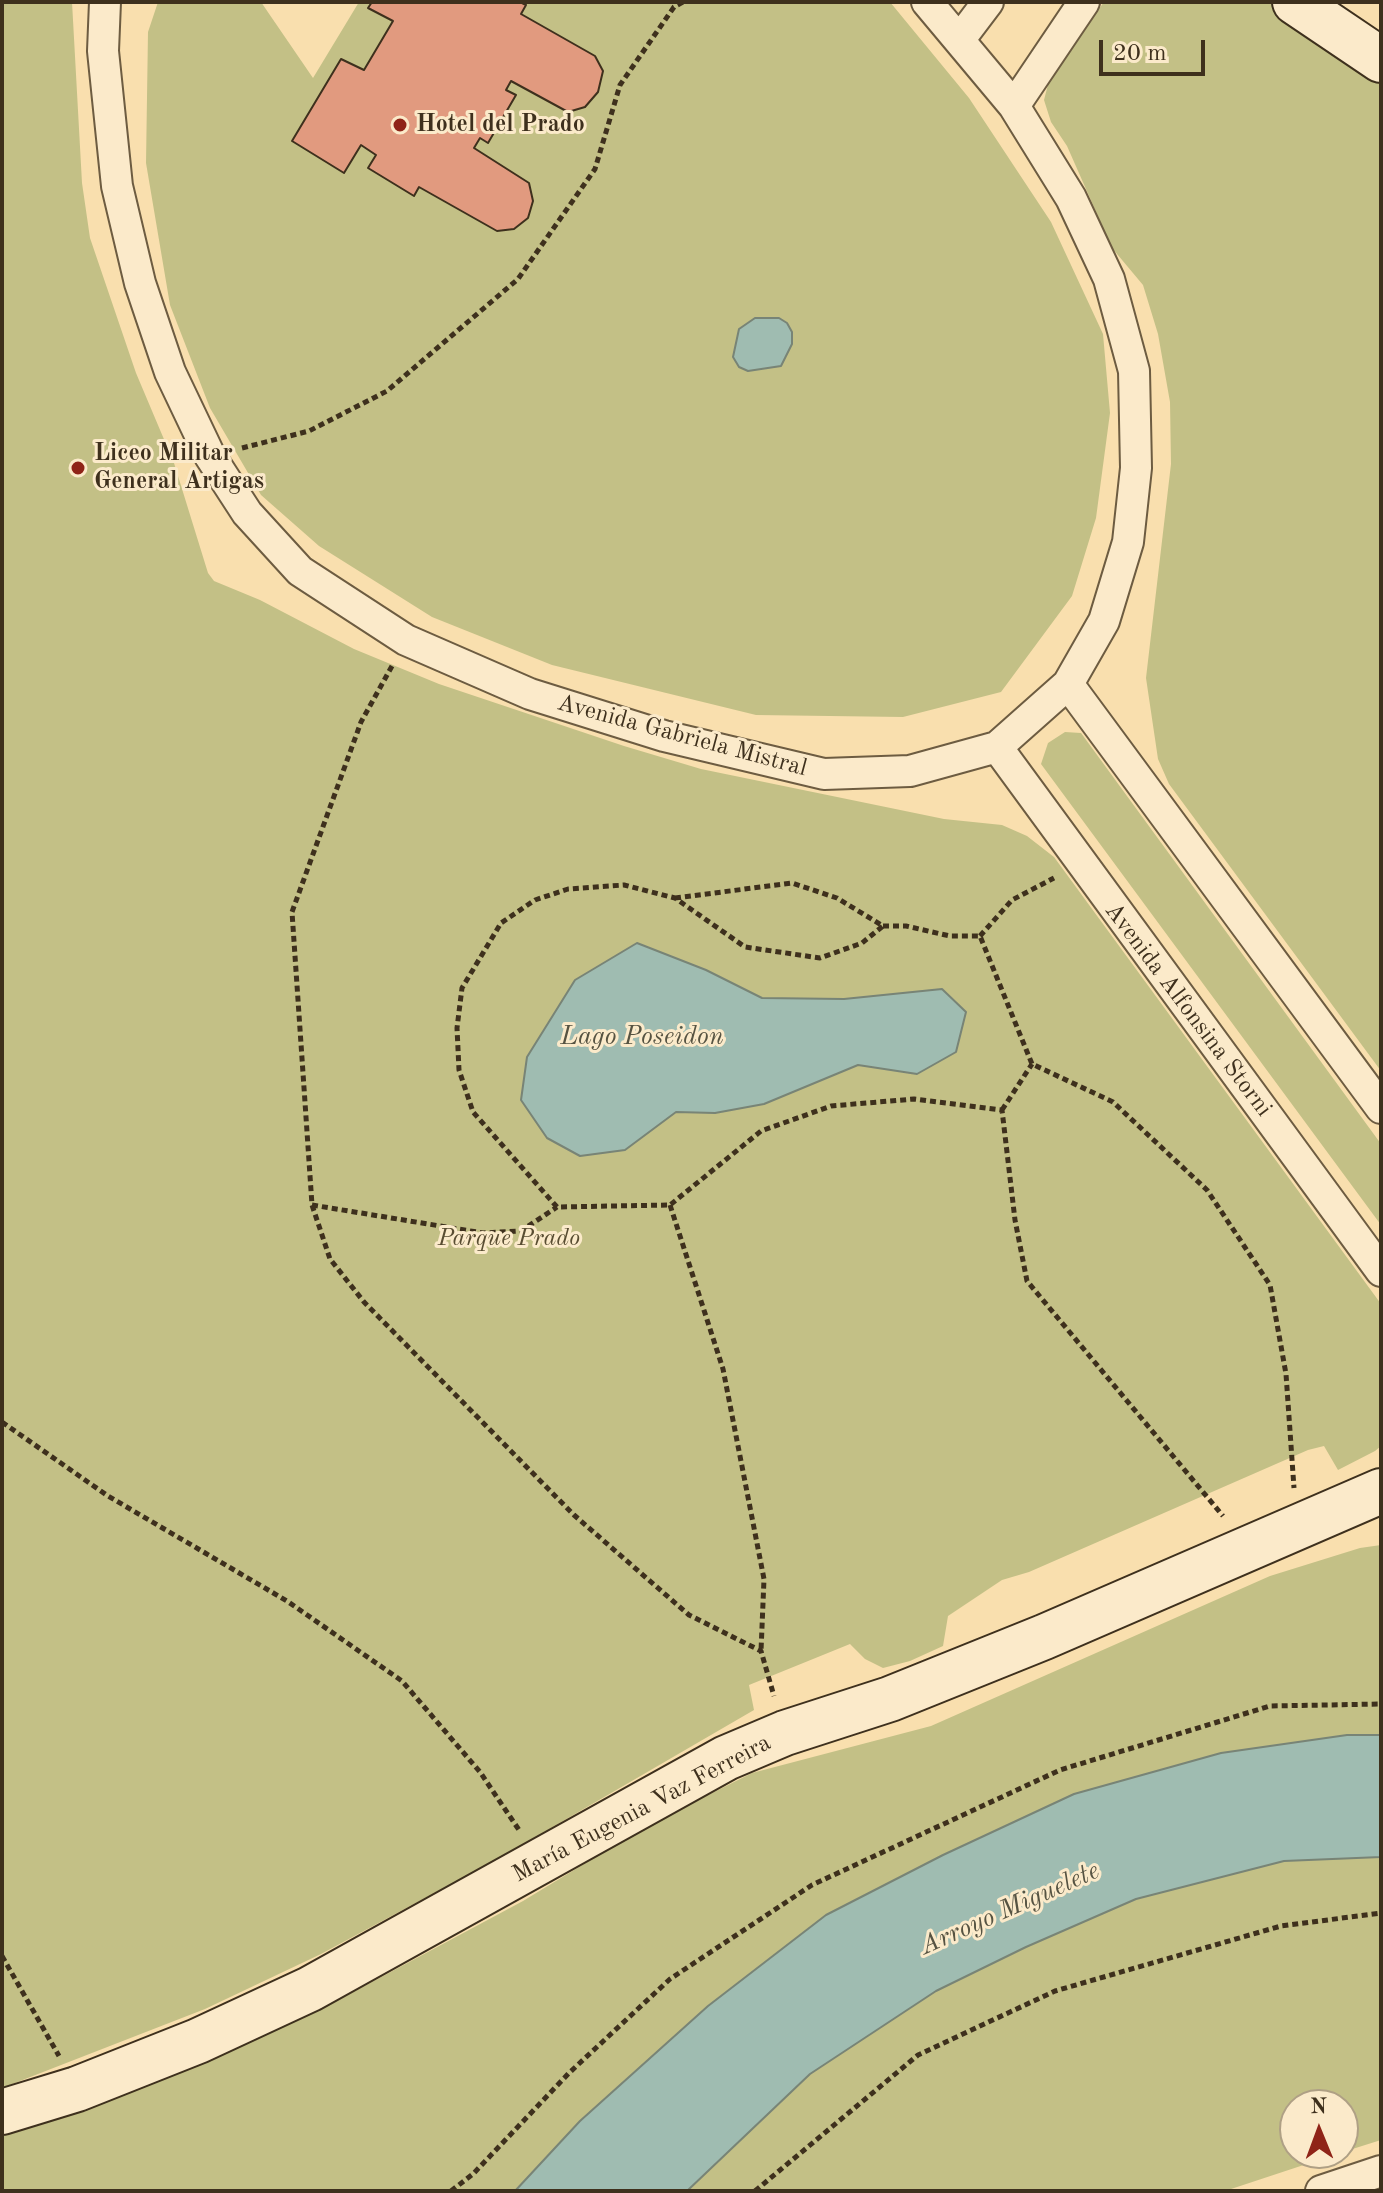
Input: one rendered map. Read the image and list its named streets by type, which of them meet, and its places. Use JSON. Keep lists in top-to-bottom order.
{
  "streets": {
    "street": ["Avenida Gabriela Mistral", "Avenida Alfonsina Storni", "María Eugenia Vaz Ferreira"]
  },
  "crossings": [
    ["Avenida Gabriela Mistral", "Avenida Alfonsina Storni"]
  ],
  "water": ["Lago Poseidon", "Arroyo Miguelete"],
  "parks": ["Parque Prado"],
  "places": ["Hotel del Prado", "Liceo Militar General Artigas"],
  "scale_bar": "20 m",
  "north": "top"
}
